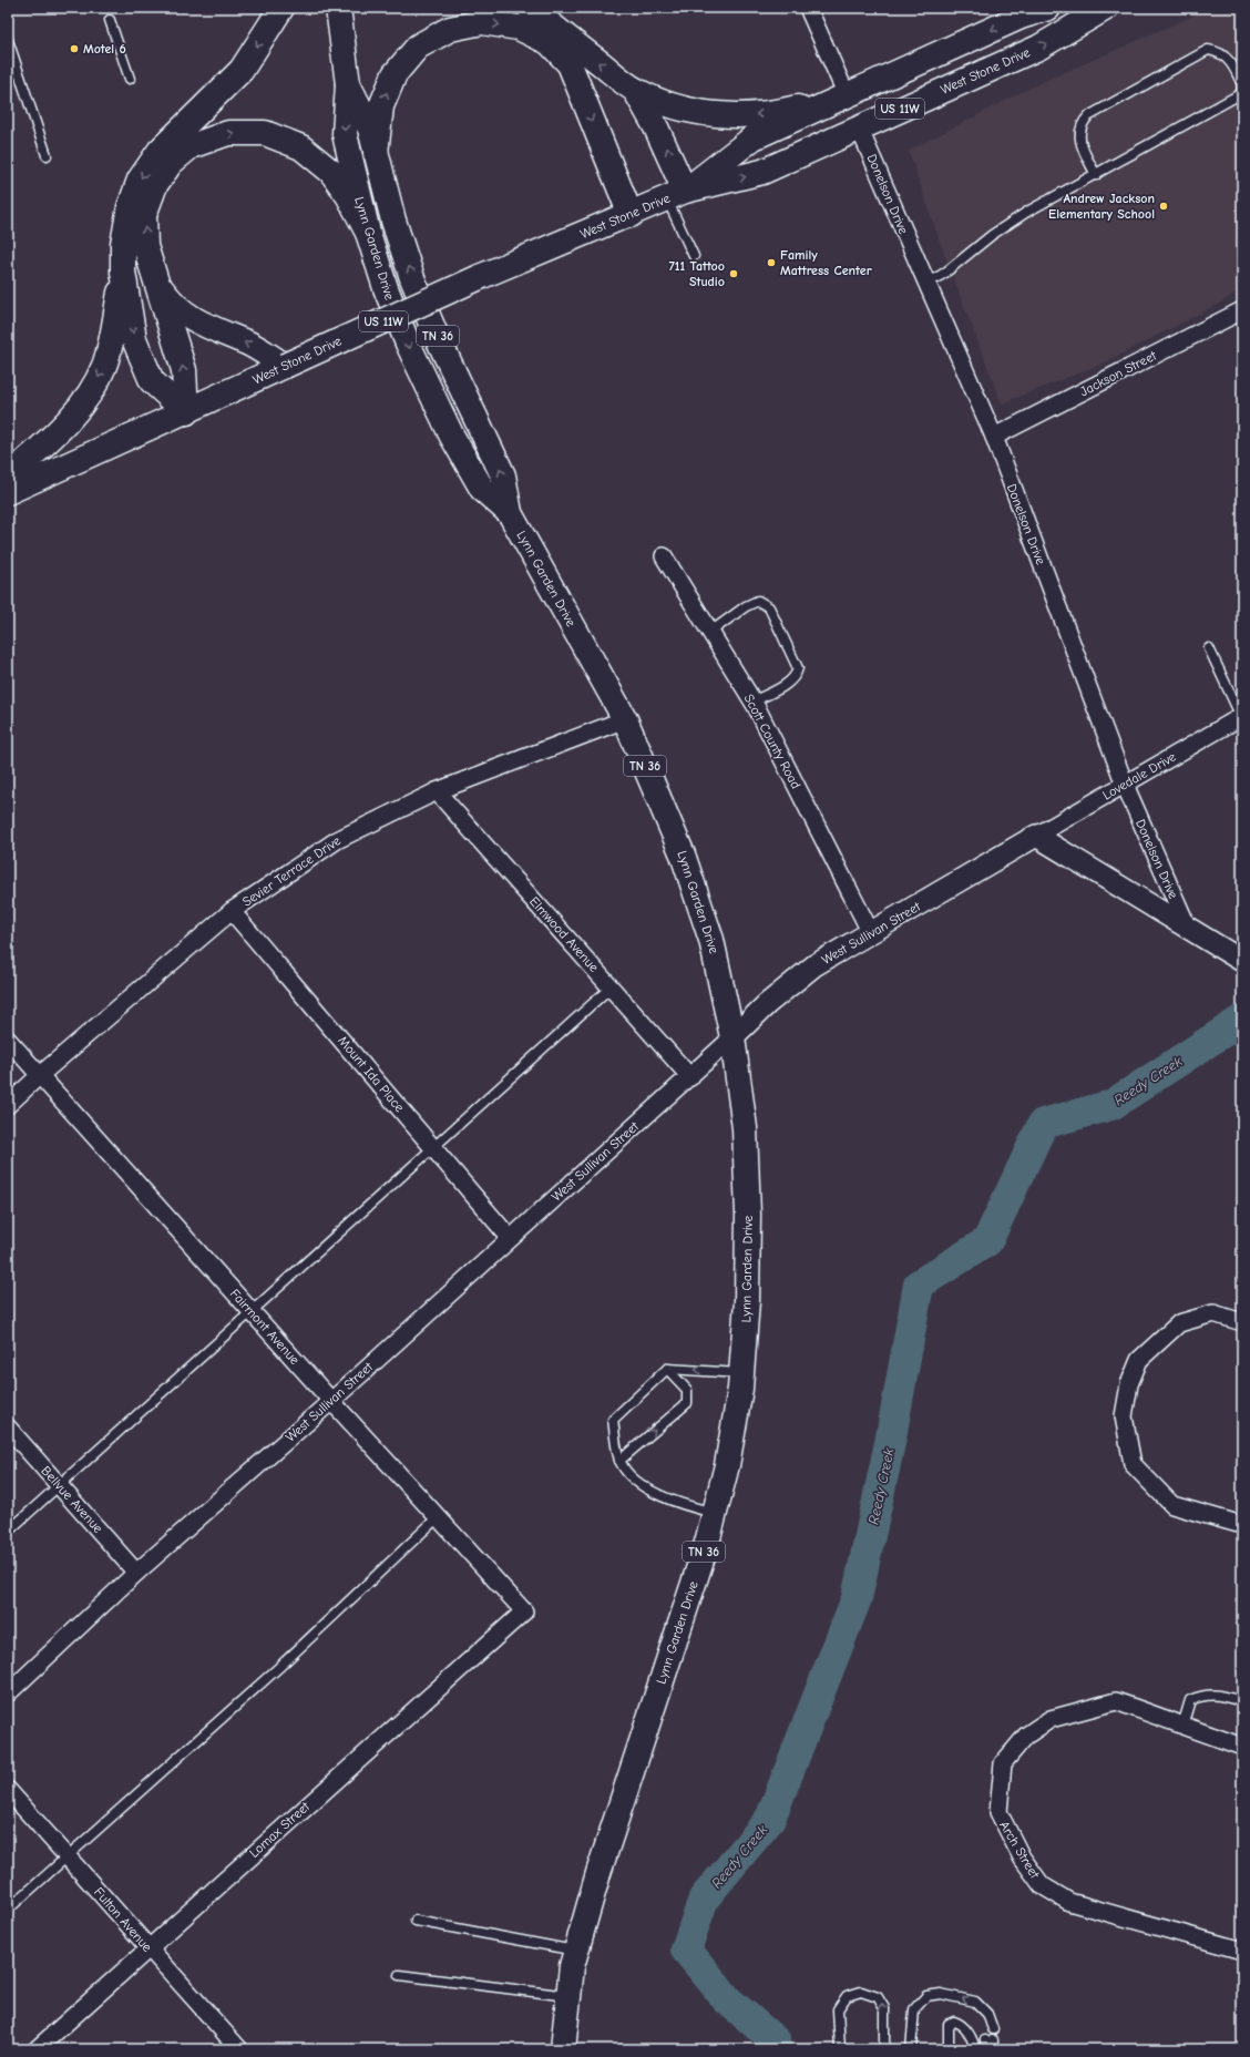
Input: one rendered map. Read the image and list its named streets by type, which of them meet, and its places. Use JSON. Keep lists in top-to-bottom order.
{
  "streets": {
    "main road": [
      "West Stone Drive",
      "US 11W",
      "Lynn Garden Drive",
      "TN 36"
    ],
    "street": [
      "Donelson Drive",
      "Jackson Street",
      "Scott County Road",
      "Lovedale Drive",
      "Sevier Terrace Drive",
      "West Sullivan Street",
      "Elmwood Avenue",
      "Mount Ida Place",
      "Fairmont Avenue",
      "Bellvue Avenue",
      "Lomax Street",
      "Arch Street",
      "Fulton Avenue"
    ]
  },
  "crossings": [
    ["West Stone Drive", "Donelson Drive"],
    ["Donelson Drive", "Jackson Street"],
    ["Donelson Drive", "Lovedale Drive"],
    ["Lynn Garden Drive", "Sevier Terrace Drive"],
    ["Lynn Garden Drive", "West Sullivan Street"],
    ["Scott County Road", "West Sullivan Street"],
    ["Lovedale Drive", "West Sullivan Street"],
    ["Sevier Terrace Drive", "Elmwood Avenue"],
    ["Sevier Terrace Drive", "Mount Ida Place"],
    ["Sevier Terrace Drive", "Fairmont Avenue"],
    ["West Sullivan Street", "Elmwood Avenue"],
    ["West Sullivan Street", "Mount Ida Place"],
    ["West Sullivan Street", "Fairmont Avenue"],
    ["West Sullivan Street", "Bellvue Avenue"],
    ["Fairmont Avenue", "Lomax Street"],
    ["Lomax Street", "Fulton Avenue"]
  ],
  "water": ["Reedy Creek"],
  "places": [
    "Motel 6",
    "Andrew Jackson Elementary School",
    "Family Mattress Center",
    "711 Tattoo Studio"
  ]
}
